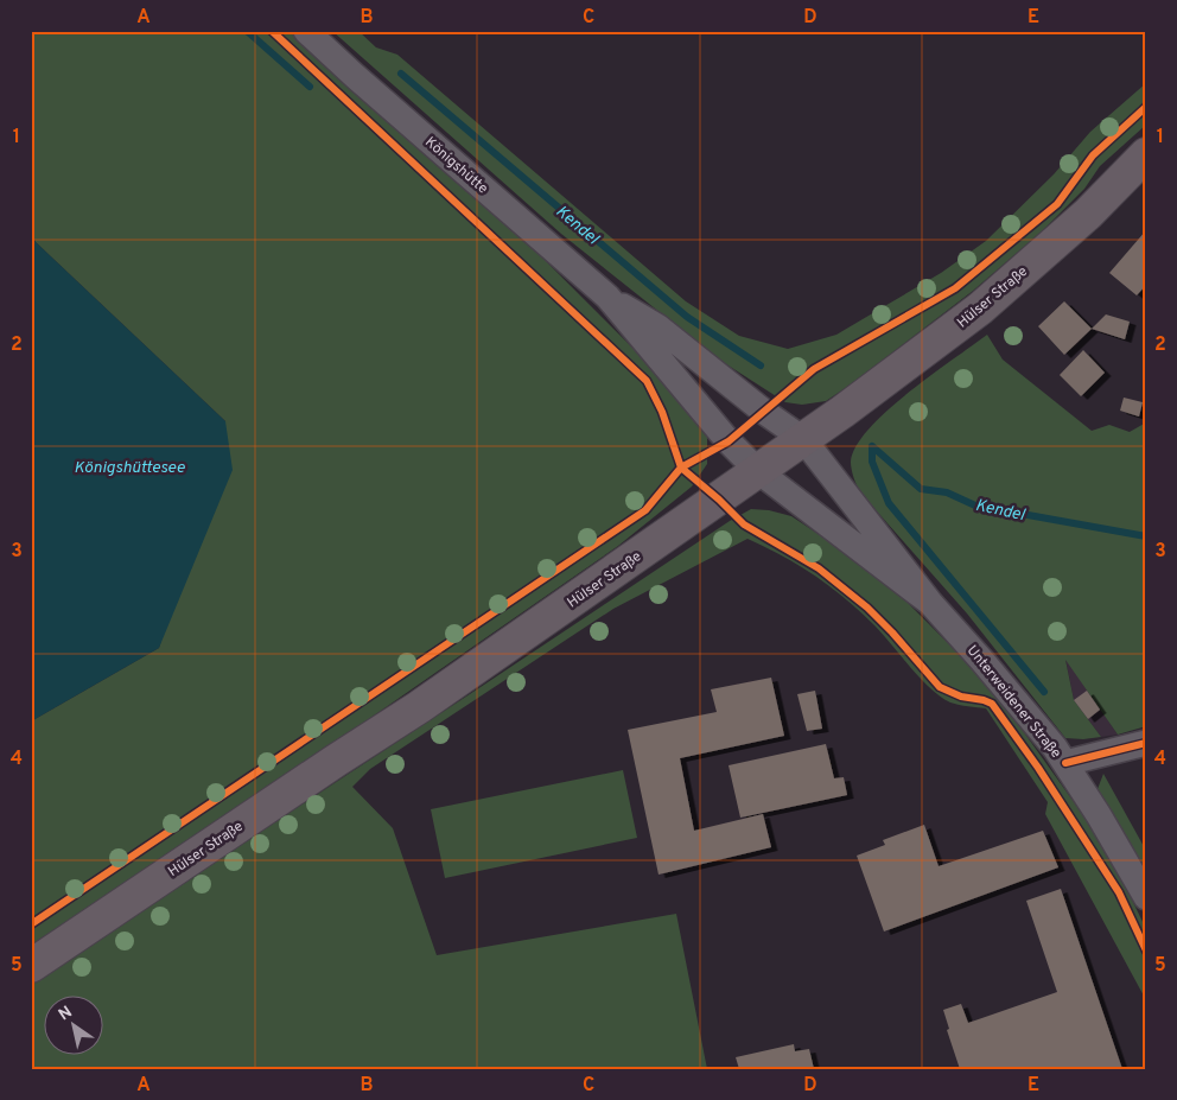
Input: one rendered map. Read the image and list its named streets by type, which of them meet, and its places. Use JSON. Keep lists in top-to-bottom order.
{
  "streets": {
    "main road": ["Hülser Straße"],
    "street": ["Königshütte", "Unterweidener Straße"]
  },
  "crossings": [
    ["Königshütte", "Hülser Straße"],
    ["Königshütte", "Unterweidener Straße"],
    ["Hülser Straße", "Unterweidener Straße"]
  ],
  "water": ["Kendel", "Königshüttesee"],
  "north": "top left",
  "grid": {
    "columns": [
      "A",
      "B",
      "C",
      "D",
      "E"
    ],
    "rows": [
      "1",
      "2",
      "3",
      "4",
      "5"
    ]
  }
}
